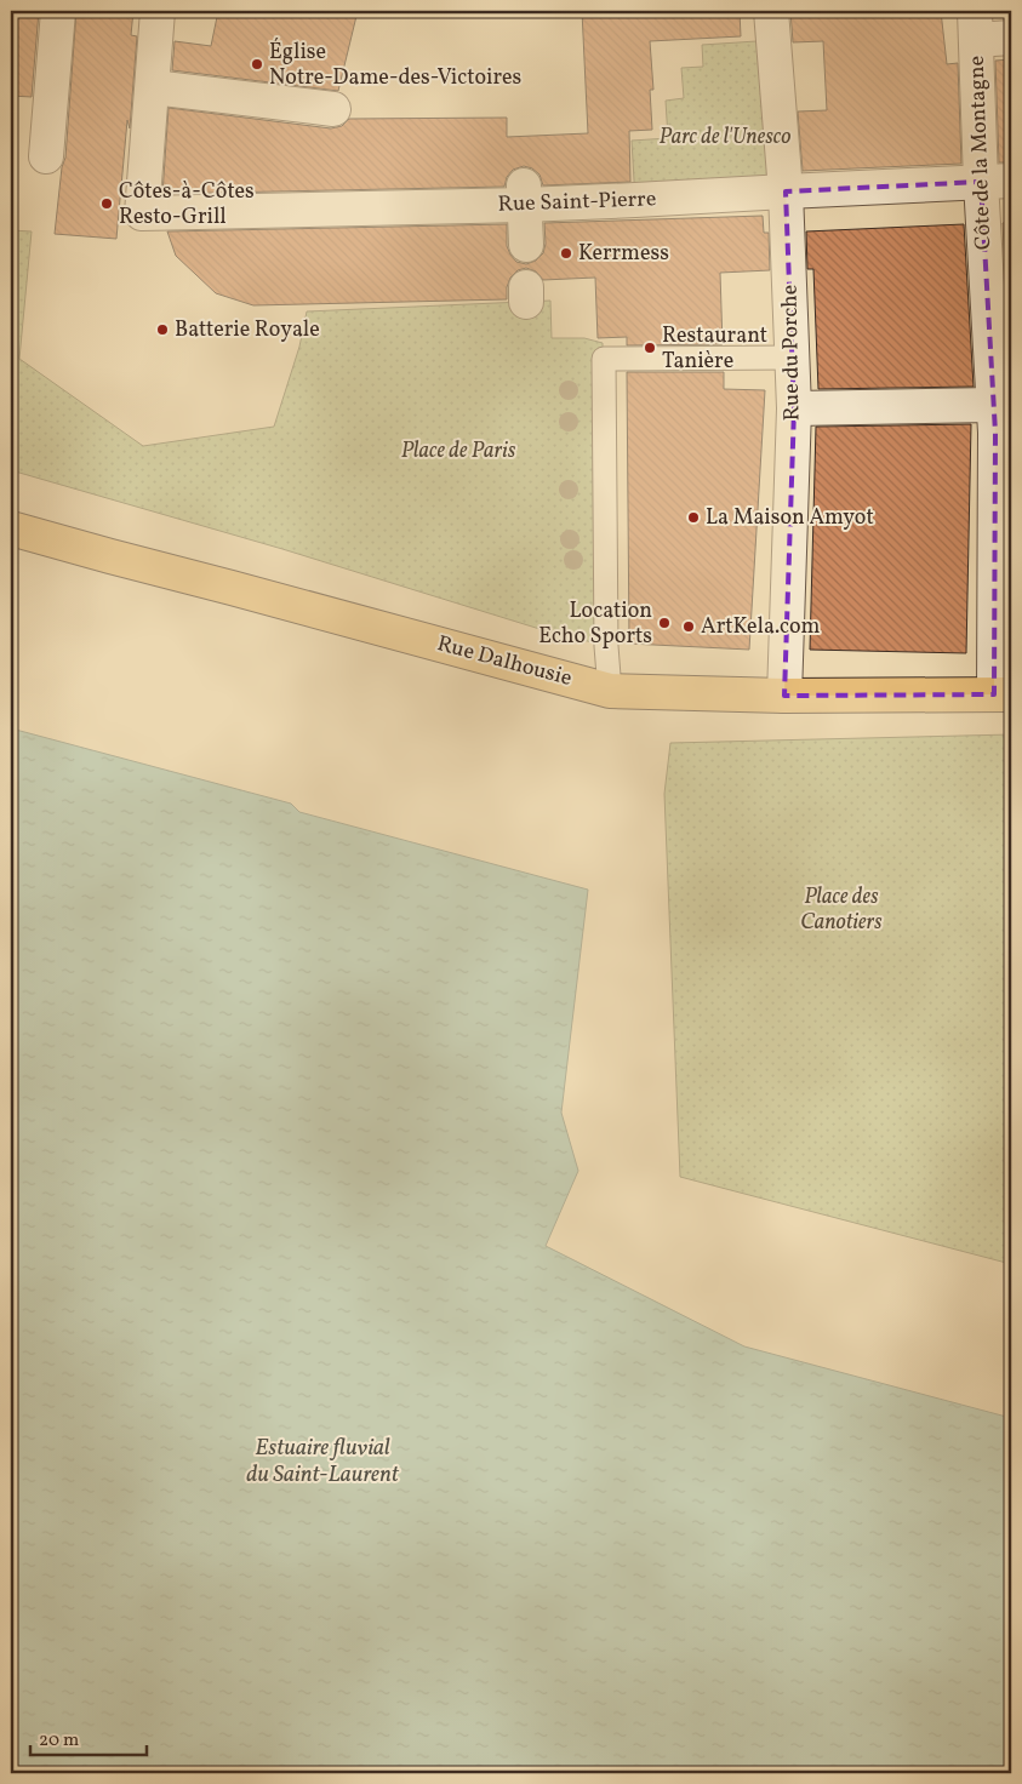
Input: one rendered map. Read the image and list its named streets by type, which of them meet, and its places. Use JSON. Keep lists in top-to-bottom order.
{
  "streets": {
    "main road": ["Rue Dalhousie"],
    "street": ["Côte de la Montagne", "Rue Saint-Pierre", "Rue du Porche"]
  },
  "crossings": [
    ["Côte de la Montagne", "Rue Saint-Pierre"],
    ["Côte de la Montagne", "Rue Dalhousie"],
    ["Rue Saint-Pierre", "Rue du Porche"],
    ["Rue du Porche", "Rue Dalhousie"]
  ],
  "water": ["Estuaire fluvial du Saint-Laurent"],
  "parks": ["Parc de l'Unesco", "Place de Paris", "Place des Canotiers"],
  "places": [
    "Église Notre-Dame-des-Victoires",
    "Côtes-à-Côtes Resto-Grill",
    "Kerrmess",
    "Batterie Royale",
    "Restaurant Tanière",
    "La Maison Amyot",
    "Location Echo Sports",
    "ArtKela.com"
  ],
  "scale_bar": "20 m"
}
